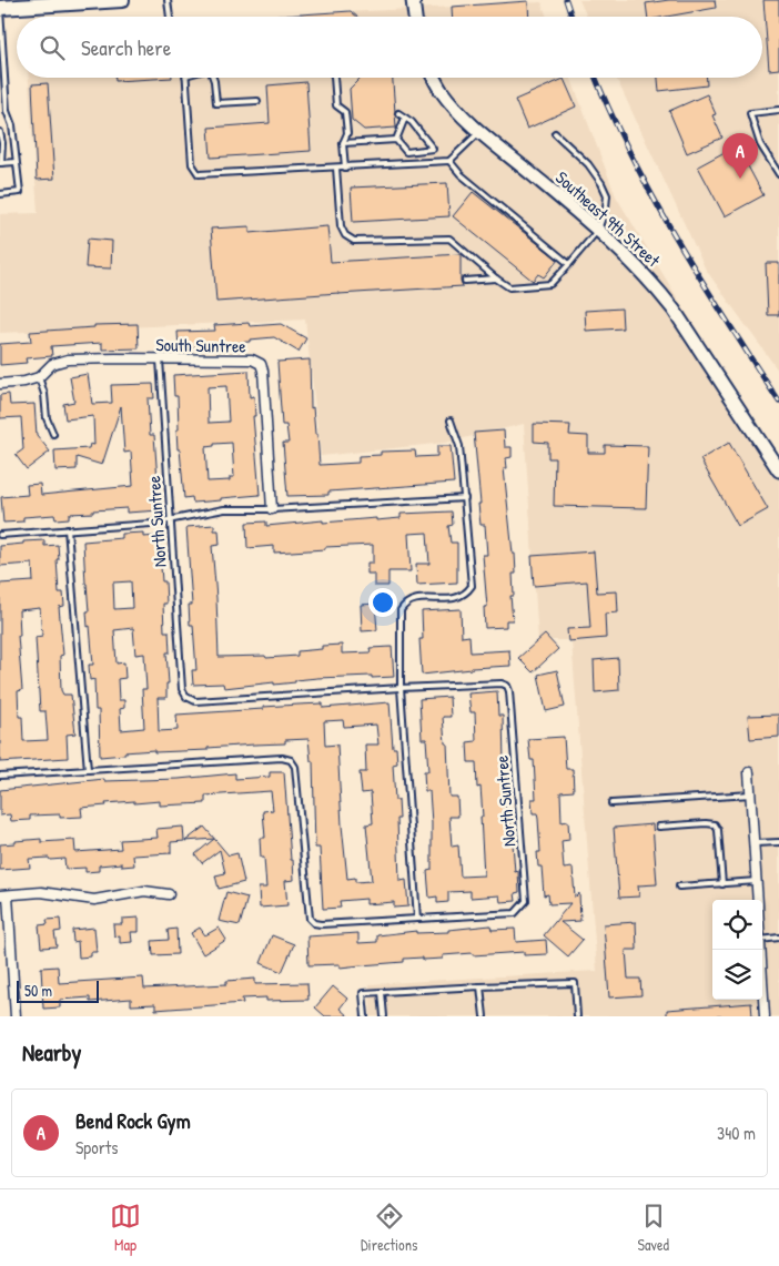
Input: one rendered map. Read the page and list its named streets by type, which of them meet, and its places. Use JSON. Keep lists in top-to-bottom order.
{
  "streets": {
    "street": ["Southeast 9th Street", "South Suntree"],
    "lane": ["North Suntree"]
  },
  "crossings": [
    ["South Suntree", "North Suntree"]
  ],
  "scale_bar": "50 m",
  "page": {
    "search": "Search here",
    "pins": "A",
    "scale": "50 m",
    "heading": "Nearby",
    "list": [
      {
        "mark": "A",
        "name": "Bend Rock Gym",
        "note": "Sports",
        "value": "340 m"
      }
    ],
    "nav": ["Map", "Directions", "Saved"]
  }
}
